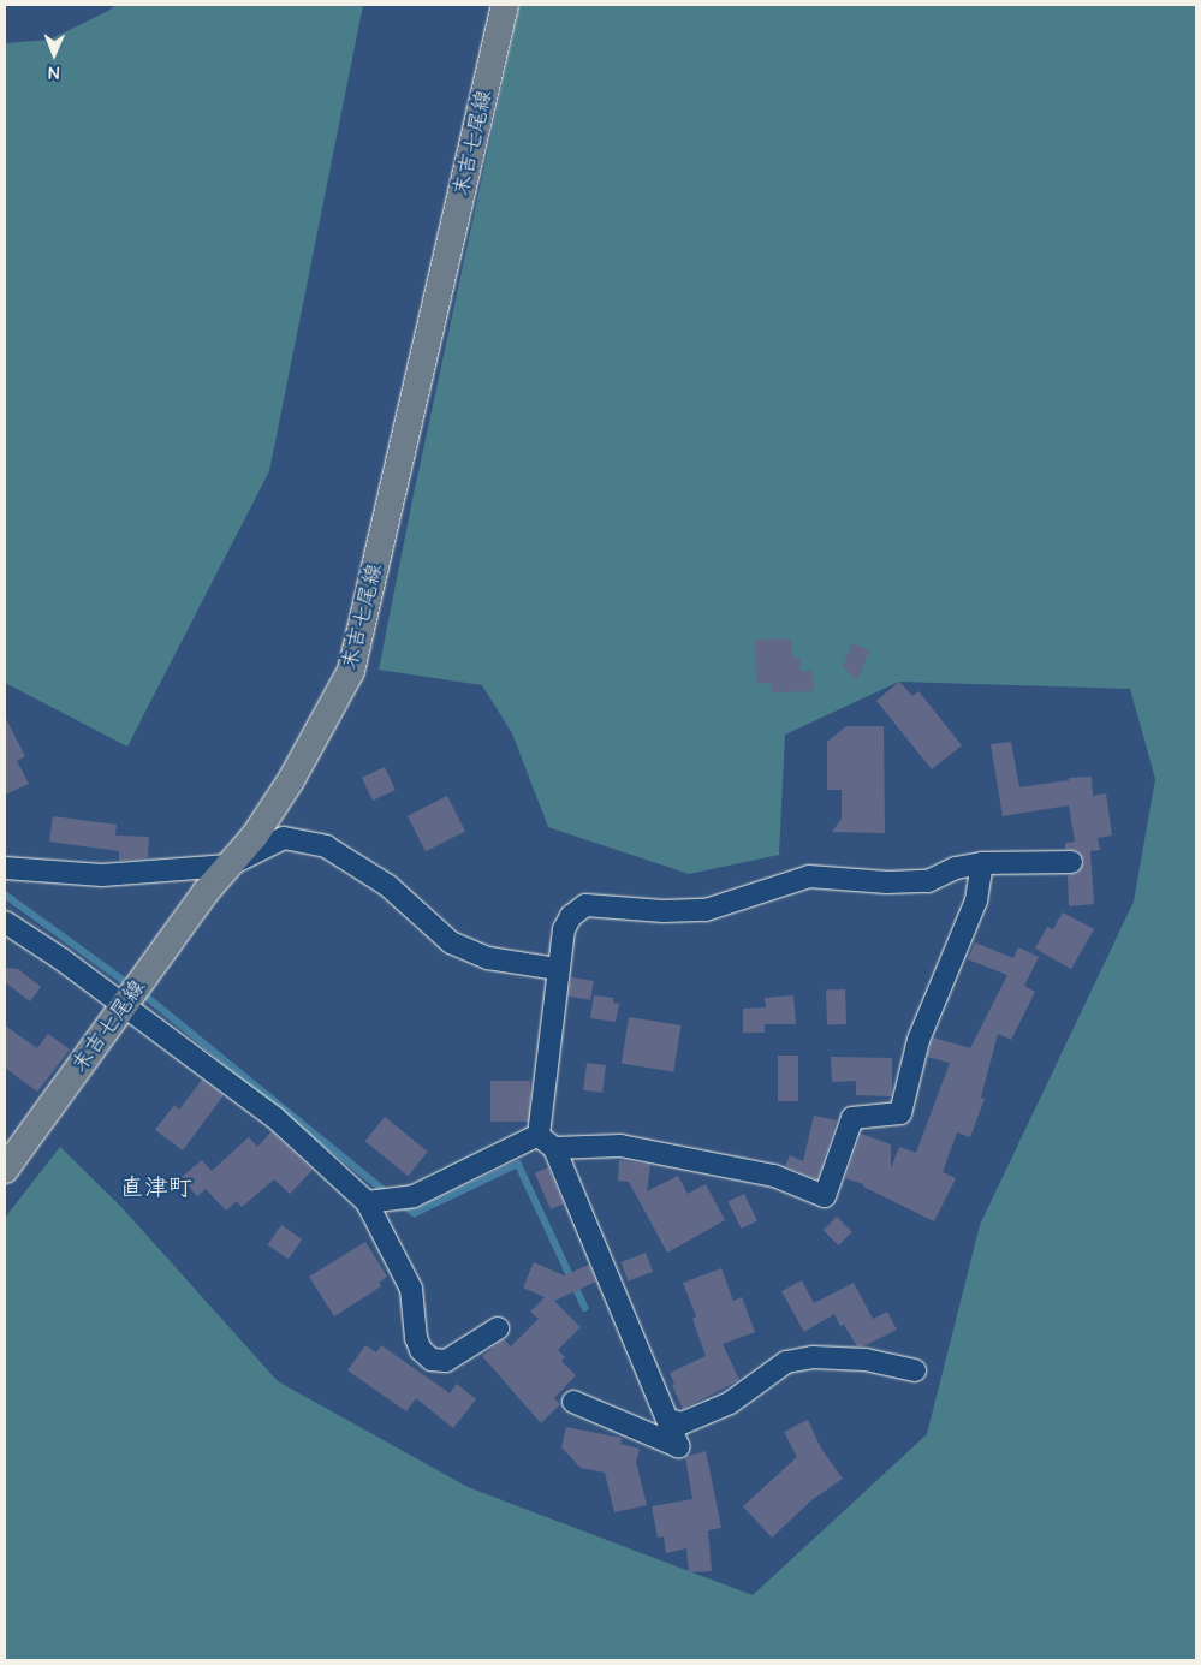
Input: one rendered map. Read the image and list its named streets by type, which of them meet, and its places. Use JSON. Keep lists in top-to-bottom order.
{
  "streets": {
    "main road": ["末吉七尾線"]
  },
  "districts": ["直津町"],
  "north": "bottom"
}
